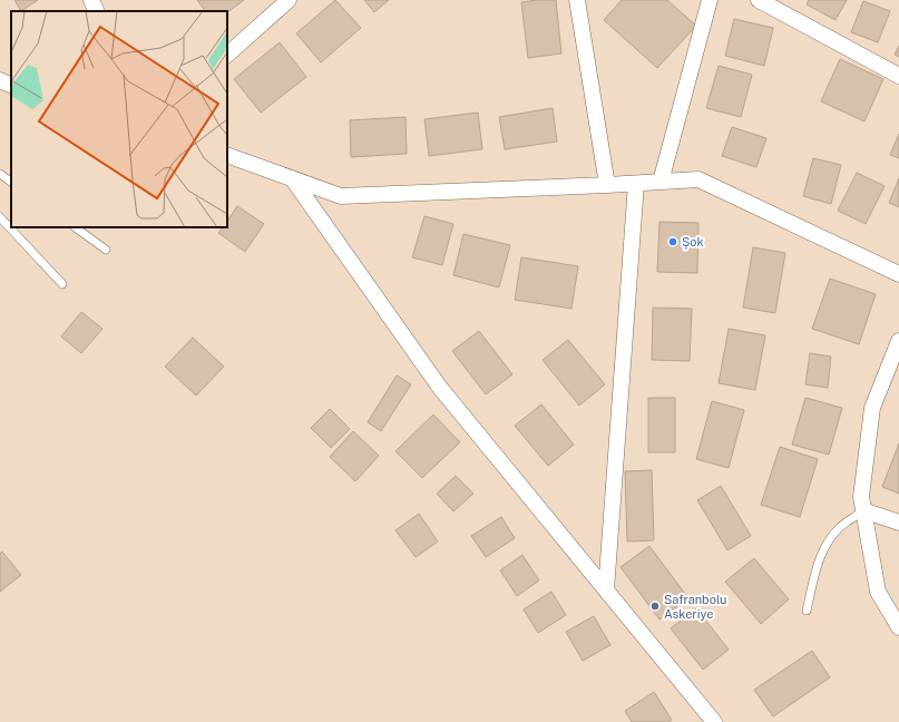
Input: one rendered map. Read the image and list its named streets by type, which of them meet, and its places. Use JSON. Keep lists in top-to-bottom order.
{
  "places": ["Şok", "Safranbolu Askeriye"]
}
